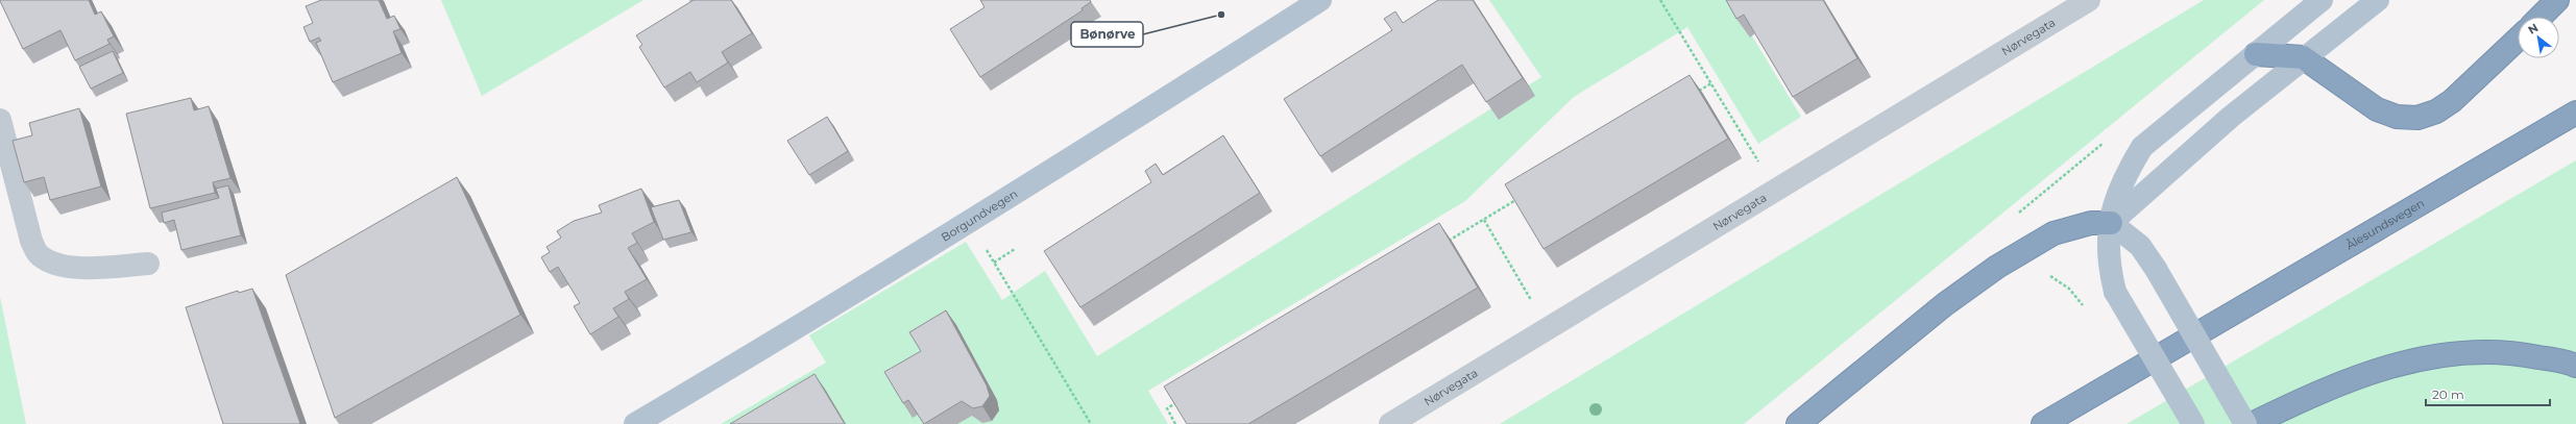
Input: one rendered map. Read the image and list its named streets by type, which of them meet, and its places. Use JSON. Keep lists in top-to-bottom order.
{
  "streets": {
    "highway": ["Ålesundsvegen"],
    "main road": ["Borgundvegen"],
    "street": ["Nørvegata"]
  },
  "places": ["Bønørve"],
  "scale_bar": "20 m",
  "north": "top left"
}
